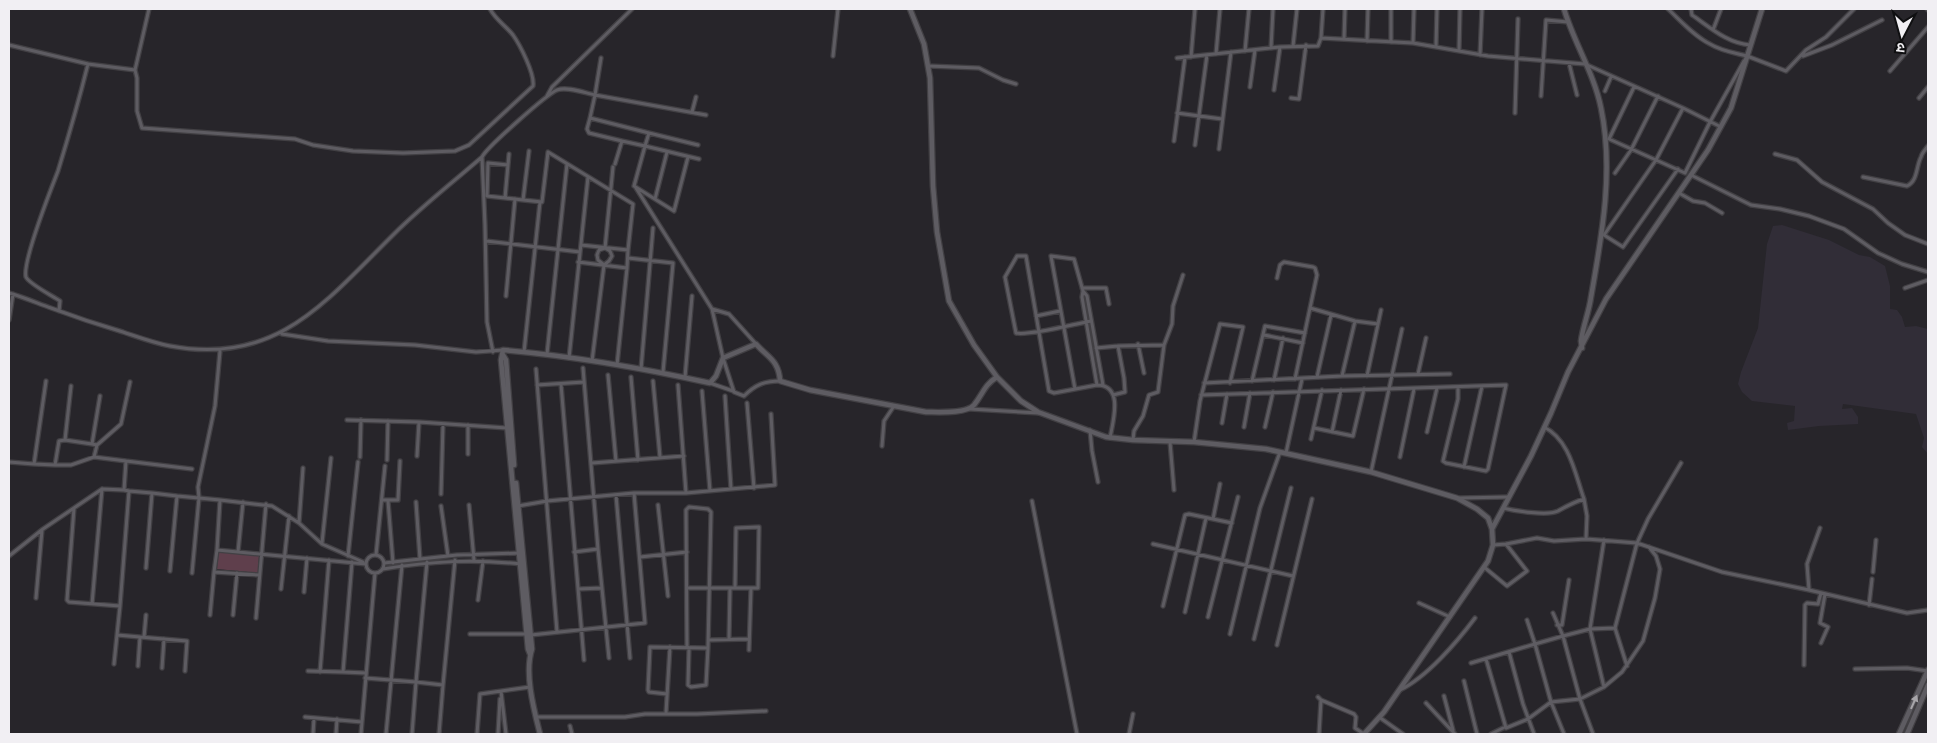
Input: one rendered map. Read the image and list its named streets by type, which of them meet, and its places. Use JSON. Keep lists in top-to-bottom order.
{
  "north": "bottom"
}
